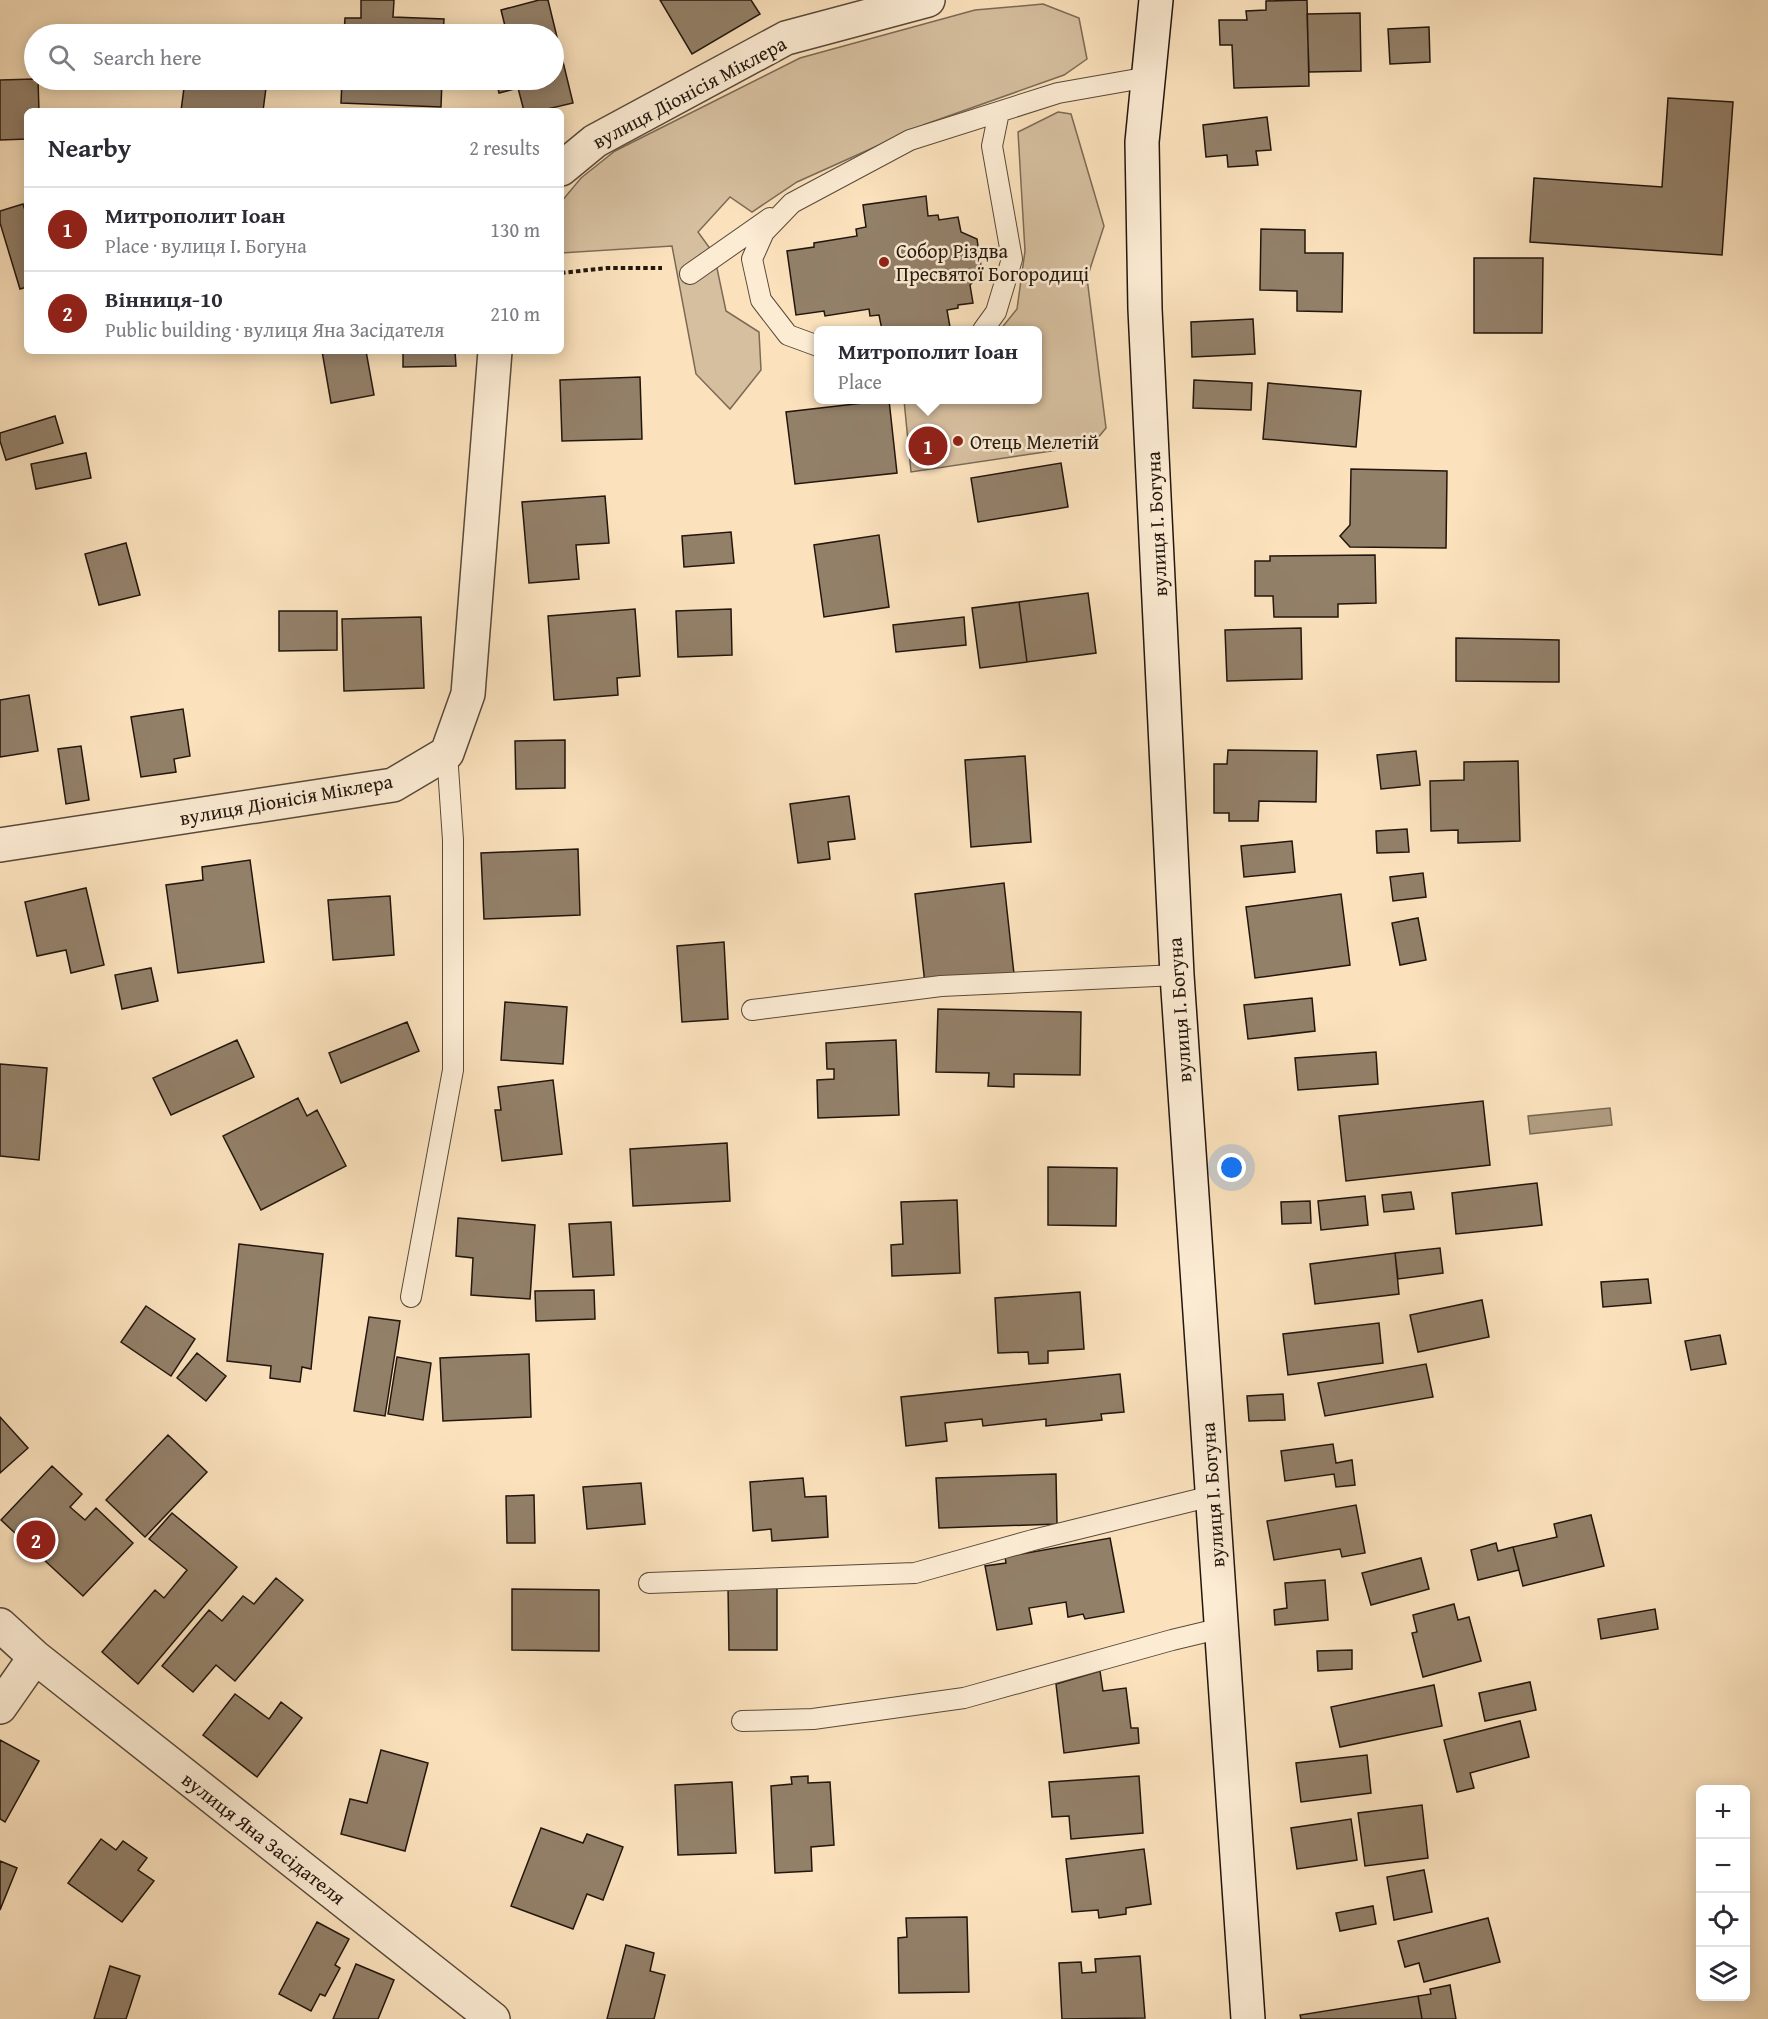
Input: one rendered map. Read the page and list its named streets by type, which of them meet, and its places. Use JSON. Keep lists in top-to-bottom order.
{
  "streets": {
    "street": ["вулиця Діонісія Міклера", "вулиця І. Богуна", "вулиця Яна Засідателя"]
  },
  "places": ["Собор Різдва Пресвятої Богородиці", "Отець Мелетій"],
  "page": {
    "search": "Search here",
    "heading": ["Nearby", "2 results"],
    "list": [
      {
        "mark": "1",
        "name": "Митрополит Іоан",
        "note": "Place · вулиця І. Богуна",
        "value": "130 m"
      },
      {
        "mark": "2",
        "name": "Вінниця-10",
        "note": "Public building · вулиця Яна Засідателя",
        "value": "210 m"
      }
    ],
    "popup": ["Митрополит Іоан", "Place"],
    "pins": ["1", "2"],
    "map_buttons": ["+", "−"]
  }
}
